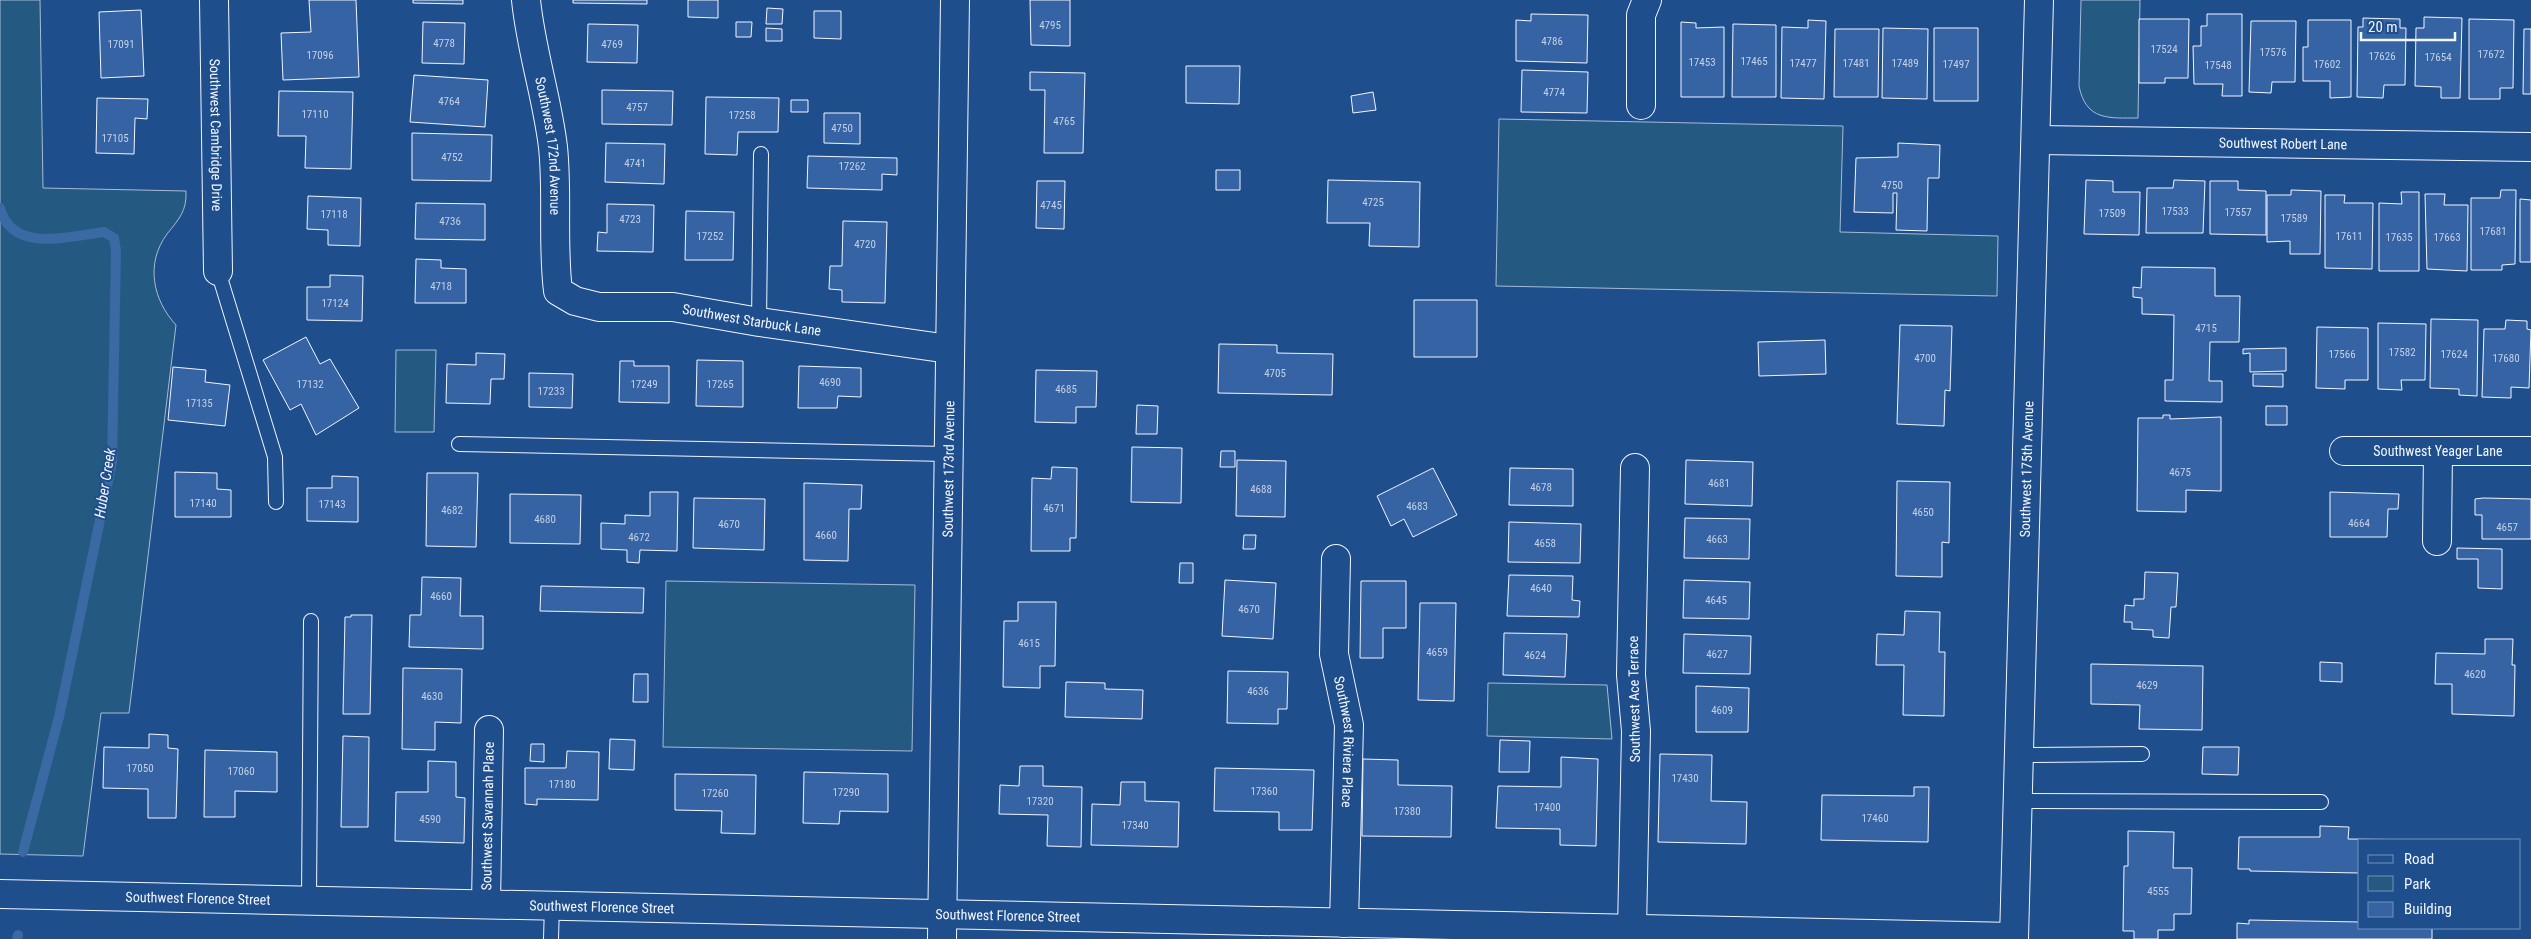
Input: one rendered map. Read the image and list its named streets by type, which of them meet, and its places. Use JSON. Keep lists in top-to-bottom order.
{
  "streets": {
    "street": [
      "Southwest Cambridge Drive",
      "Southwest Robert Lane",
      "Southwest 172nd Avenue",
      "Southwest Starbuck Lane",
      "Southwest Yeager Lane",
      "Southwest 173rd Avenue",
      "Southwest 175th Avenue",
      "Southwest Ace Terrace",
      "Southwest Riviera Place",
      "Southwest Savannah Place",
      "Southwest Florence Street"
    ]
  },
  "crossings": [
    ["Southwest Robert Lane", "Southwest 175th Avenue"],
    ["Southwest 172nd Avenue", "Southwest Starbuck Lane"],
    ["Southwest Starbuck Lane", "Southwest 173rd Avenue"],
    ["Southwest 173rd Avenue", "Southwest Florence Street"],
    ["Southwest 175th Avenue", "Southwest Florence Street"],
    ["Southwest Ace Terrace", "Southwest Florence Street"],
    ["Southwest Riviera Place", "Southwest Florence Street"],
    ["Southwest Savannah Place", "Southwest Florence Street"]
  ],
  "water": ["Huber Creek"],
  "house_numbers": [
    "4795",
    "4786",
    "4778",
    "17091",
    "4769",
    "17524",
    "17576",
    "17672",
    "17096",
    "17626",
    "17654",
    "17465",
    "17453",
    "17477",
    "17481",
    "17489",
    "17497",
    "17602",
    "17548",
    "4774",
    "4764",
    "4757",
    "17110",
    "17258",
    "4765",
    "4750",
    "17105",
    "4752",
    "4741",
    "17262",
    "4750",
    "4725",
    "4745",
    "17533",
    "17557",
    "17509",
    "17118",
    "17589",
    "4723",
    "4736",
    "17681",
    "17252",
    "17611",
    "17635",
    "17663",
    "4720",
    "4718",
    "17124",
    "4715",
    "17582",
    "17566",
    "17624",
    "4700",
    "17680",
    "4705",
    "4690",
    "17132",
    "17249",
    "17265",
    "4685",
    "17233",
    "17135",
    "4675",
    "4681",
    "4678",
    "4688",
    "17140",
    "17143",
    "4683",
    "4671",
    "4682",
    "4650",
    "4680",
    "4664",
    "4670",
    "4657",
    "4660",
    "4672",
    "4663",
    "4658",
    "4640",
    "4660",
    "4645",
    "4670",
    "4615",
    "4659",
    "4627",
    "4624",
    "4620",
    "4629",
    "4636",
    "4630",
    "4609",
    "17050",
    "17060",
    "17430",
    "17180",
    "17360",
    "17290",
    "17260",
    "17320",
    "17400",
    "17380",
    "17460",
    "4590",
    "17340",
    "4555"
  ],
  "legend": ["Road", "Park", "Building"],
  "scale_bar": "20 m"
}
